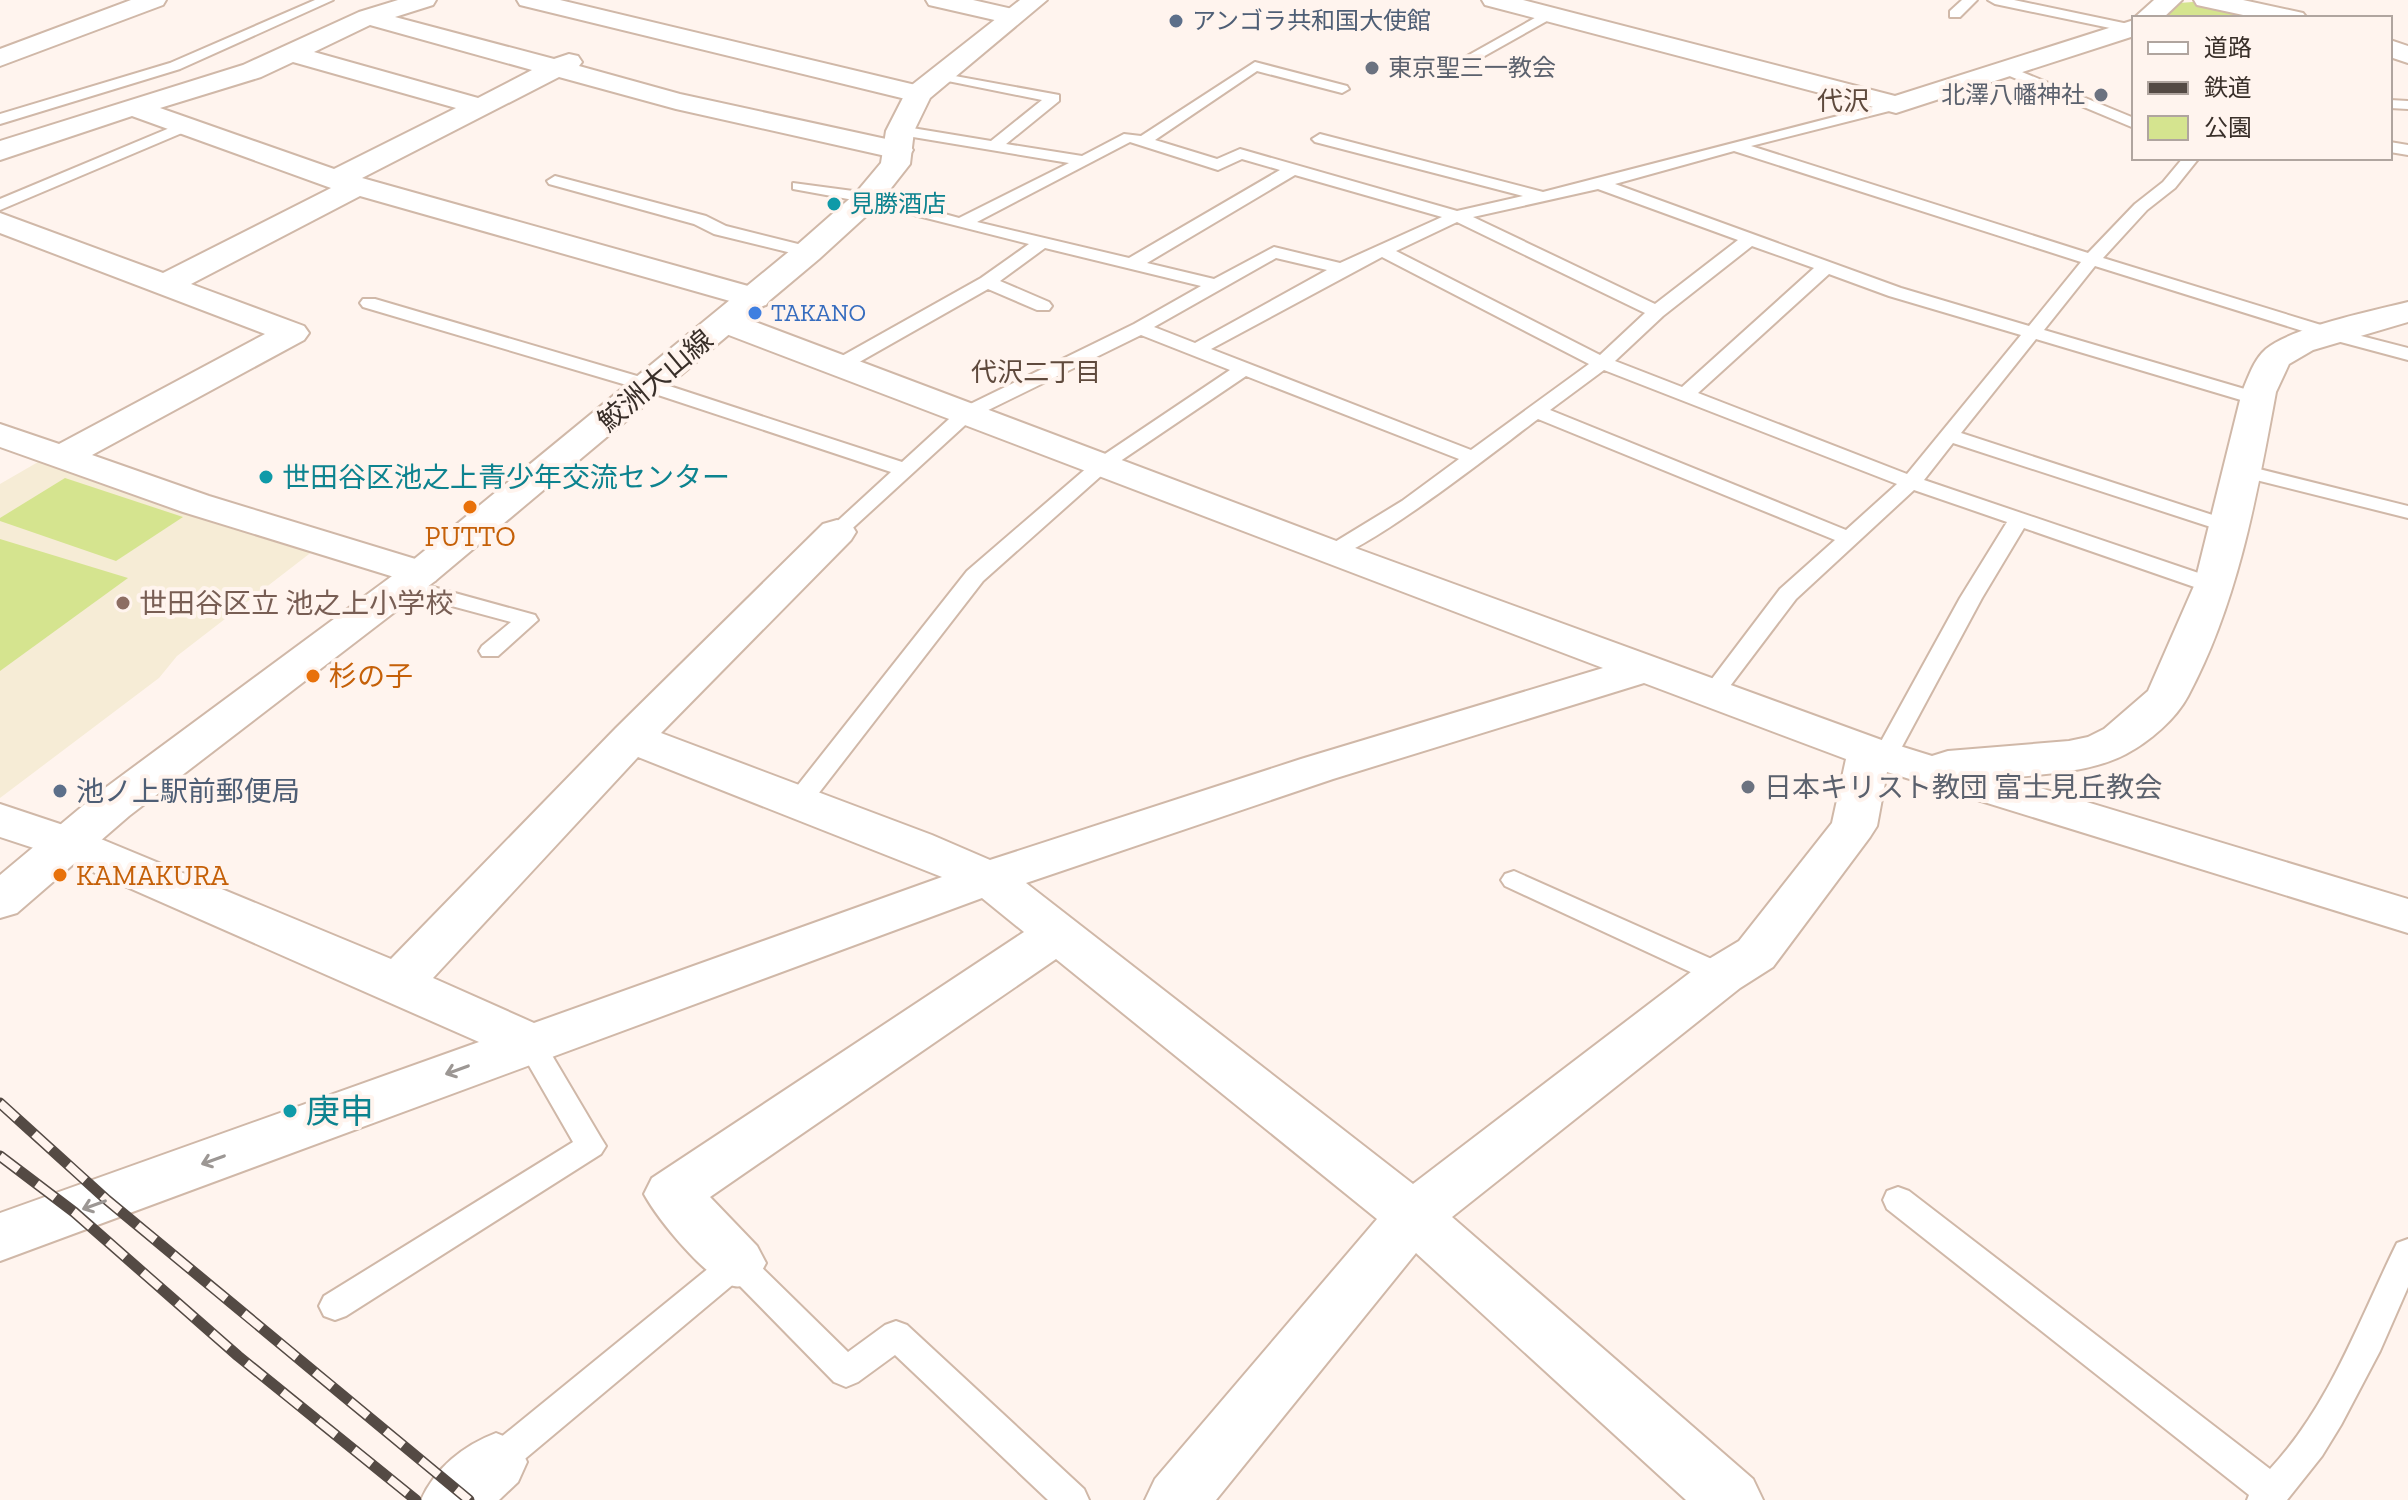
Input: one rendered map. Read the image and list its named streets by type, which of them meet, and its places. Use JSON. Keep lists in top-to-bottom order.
{
  "streets": {
    "street": ["鮫洲大山線"]
  },
  "districts": ["代沢", "代沢二丁目"],
  "places": [
    "アンゴラ共和国大使館",
    "東京聖三一教会",
    "北澤八幡神社",
    "見勝酒店",
    "TAKANO",
    "世田谷区池之上青少年交流センター",
    "PUTTO",
    "世田谷区立 池之上小学校",
    "杉の子",
    "日本キリスト教団 富士見丘教会",
    "池ノ上駅前郵便局",
    "KAMAKURA",
    "庚申"
  ],
  "legend": ["道路", "鉄道", "公園"]
}
